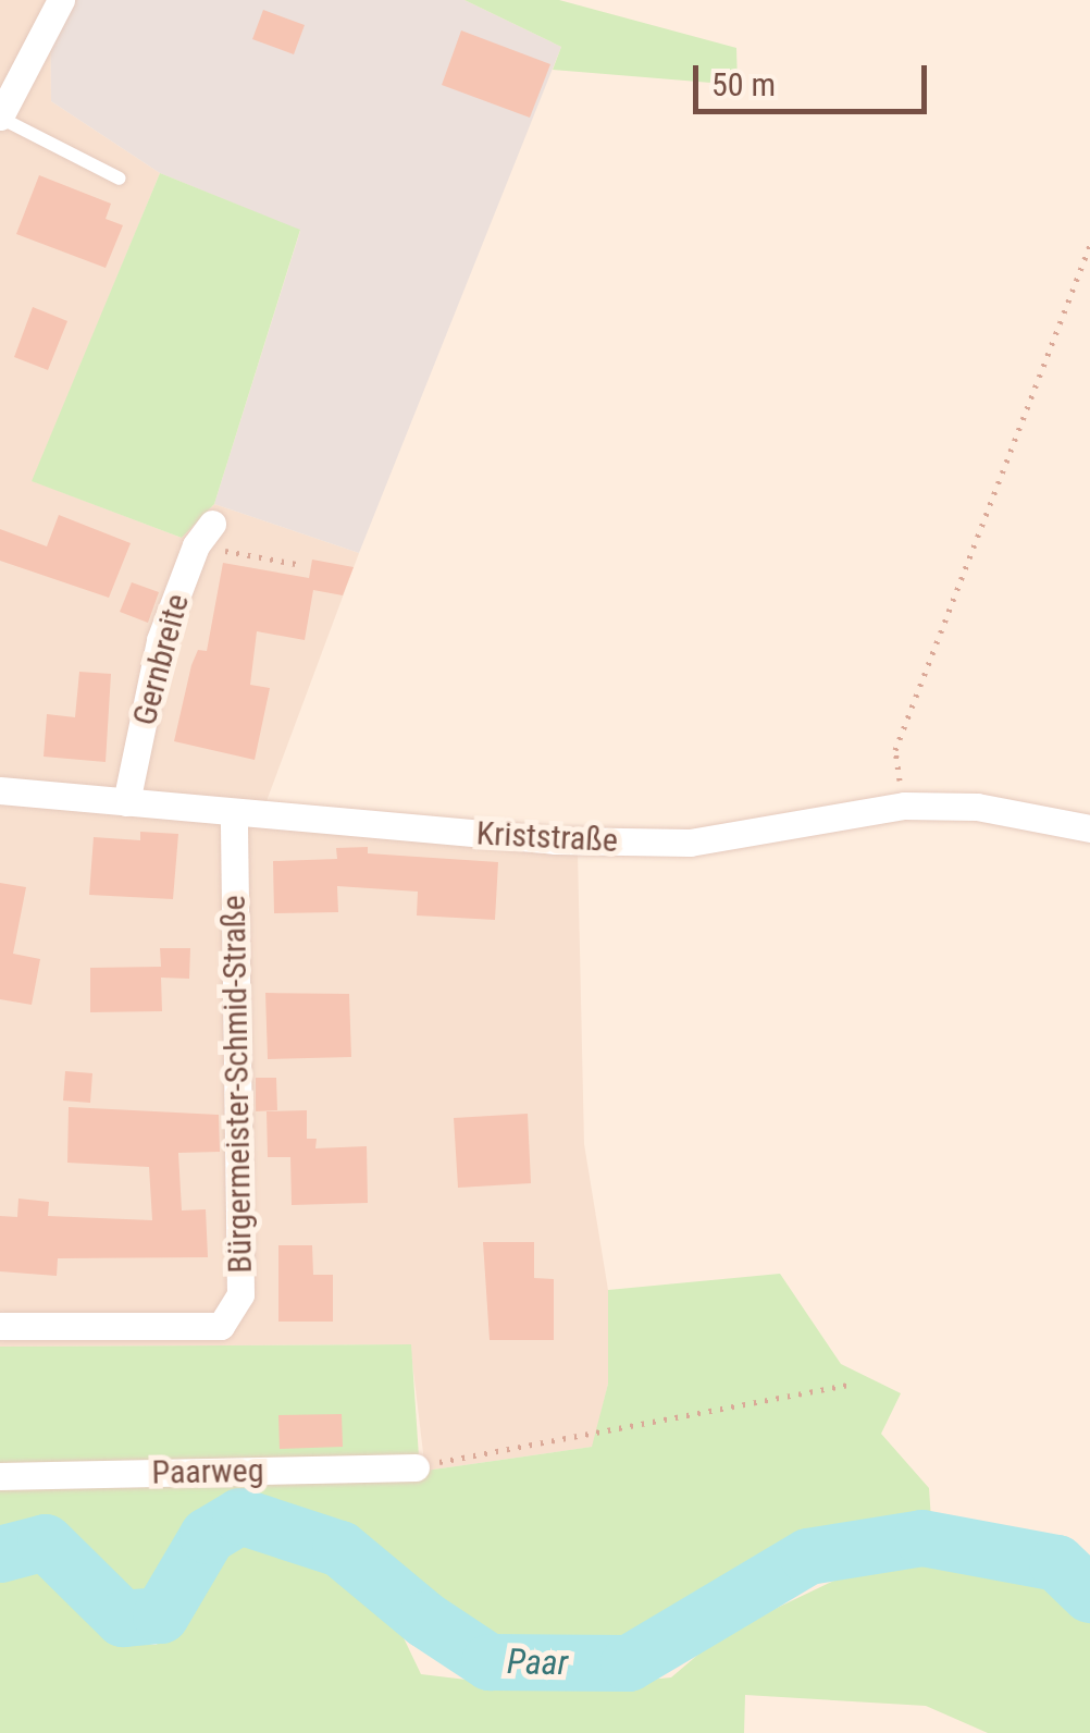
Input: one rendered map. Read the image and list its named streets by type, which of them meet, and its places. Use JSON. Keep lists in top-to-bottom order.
{
  "streets": {
    "street": [
      "Gernbreite",
      "Kriststraße",
      "Bürgermeister-Schmid-Straße",
      "Paarweg"
    ]
  },
  "crossings": [
    ["Gernbreite", "Kriststraße"],
    ["Kriststraße", "Bürgermeister-Schmid-Straße"]
  ],
  "water": ["Paar"],
  "scale_bar": "50 m"
}
